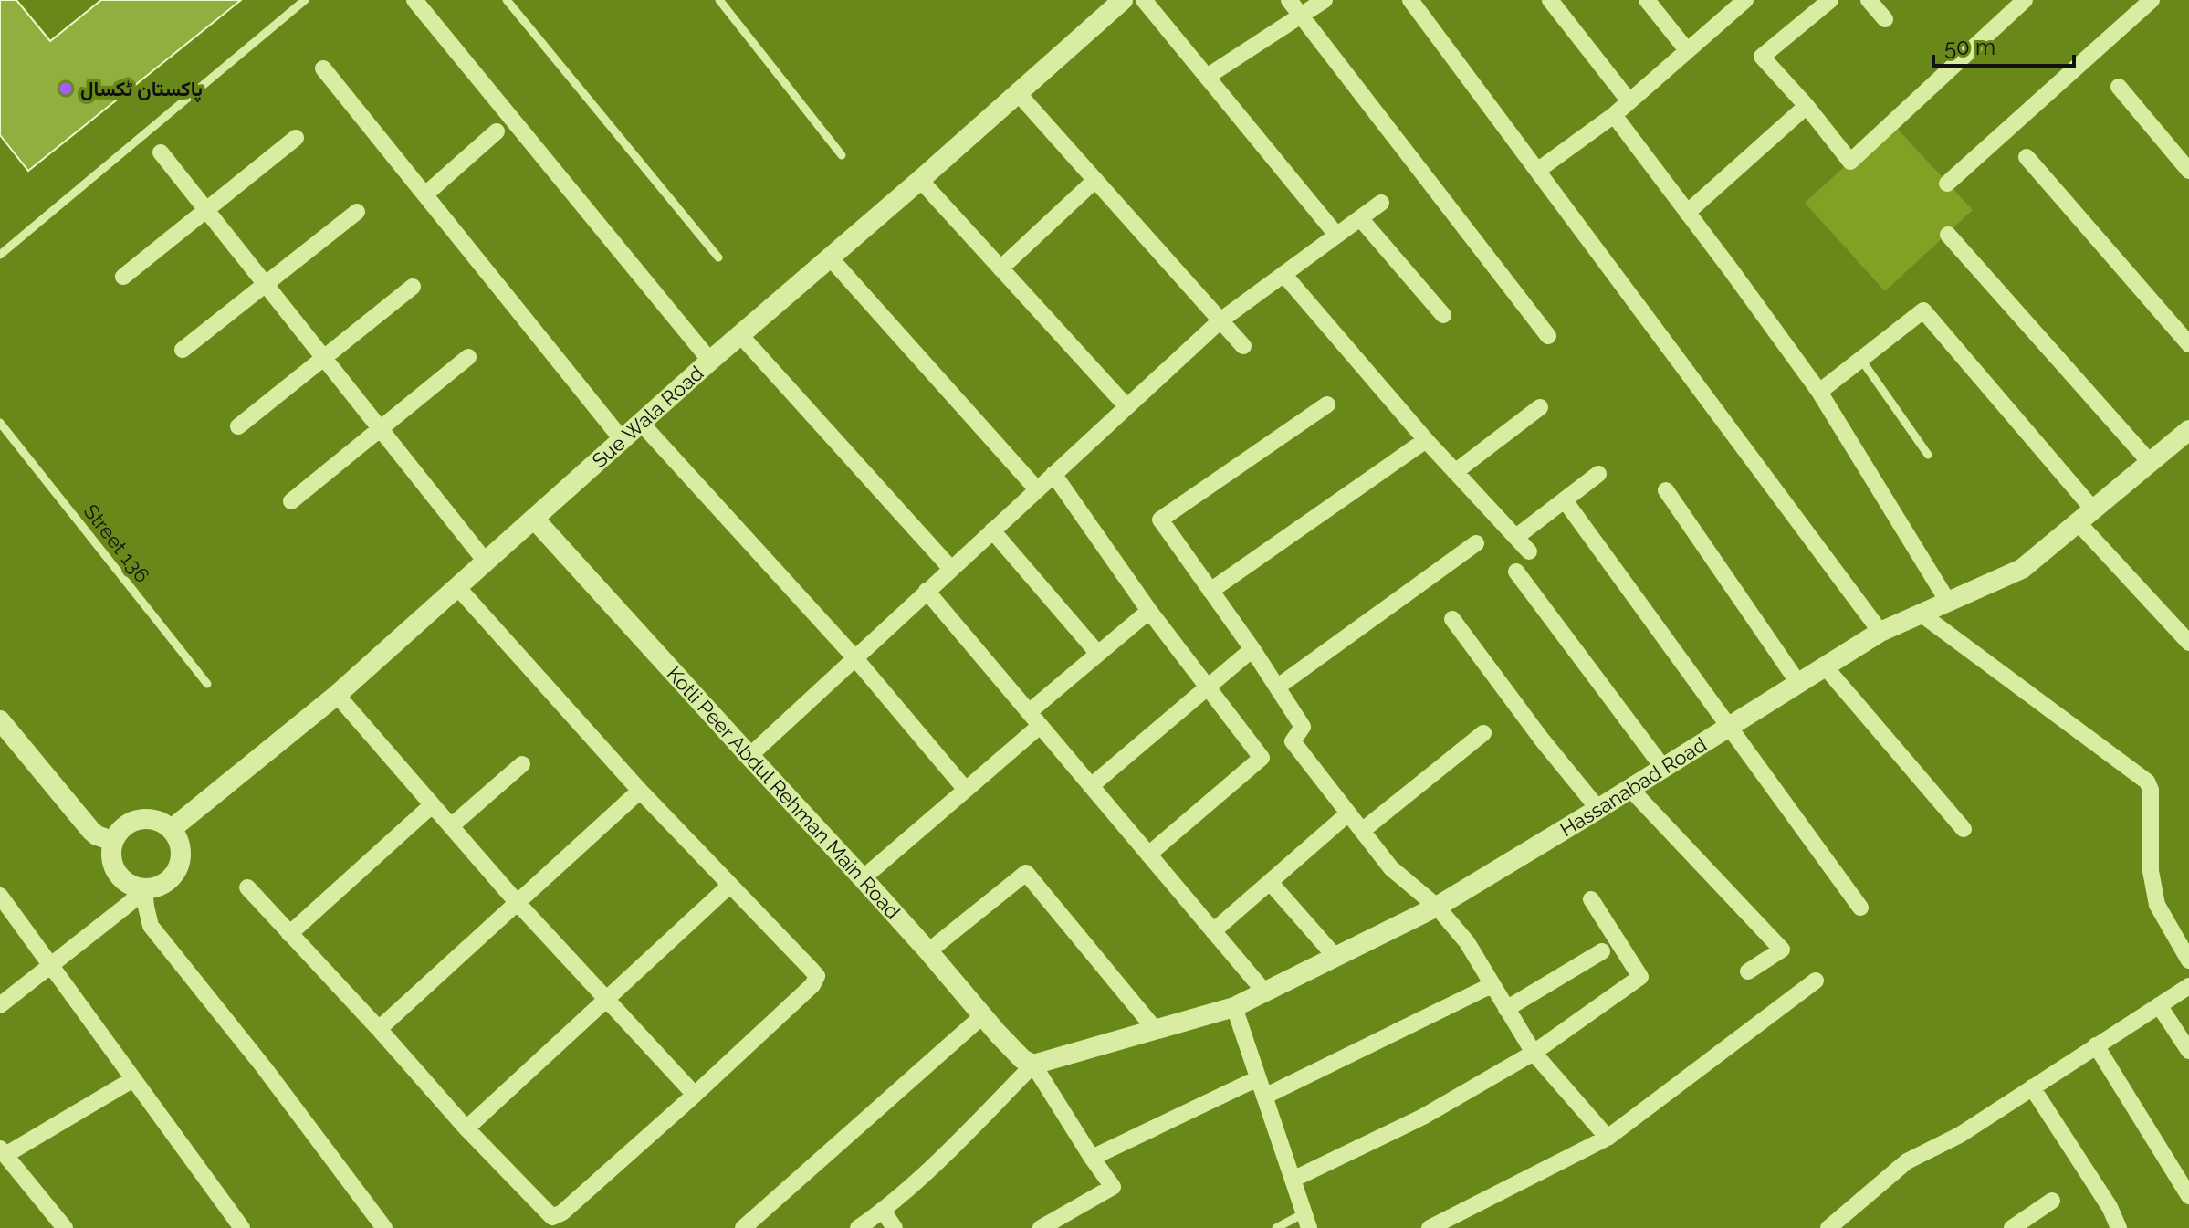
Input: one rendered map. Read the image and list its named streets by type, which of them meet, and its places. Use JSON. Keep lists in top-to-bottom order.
{
  "streets": {
    "street": ["Sue Wala Road", "Hassanabad Road", "Kotli Peer Abdul Rehman Main Road"],
    "lane": ["Street 136"]
  },
  "crossings": [
    ["Sue Wala Road", "Kotli Peer Abdul Rehman Main Road"],
    ["Hassanabad Road", "Kotli Peer Abdul Rehman Main Road"]
  ],
  "places": ["پاکستان ٹکسال"],
  "scale_bar": "50 m"
}
